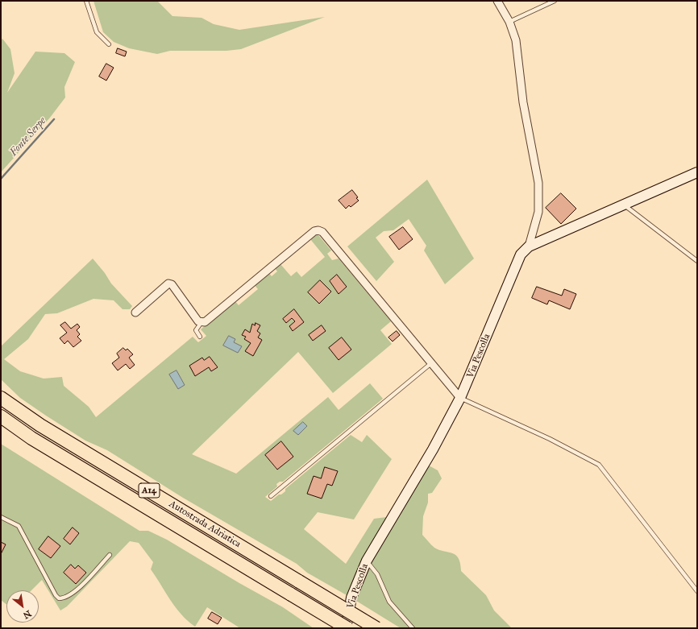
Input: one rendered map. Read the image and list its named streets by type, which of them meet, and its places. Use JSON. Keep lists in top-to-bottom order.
{
  "streets": {
    "highway": ["A14", "Autostrada Adriatica"],
    "street": ["Via Pescolla"]
  },
  "crossings": [
    ["Via Pescolla", "Autostrada Adriatica"]
  ],
  "water": ["Fonte Serpe"],
  "north": "bottom right"
}
